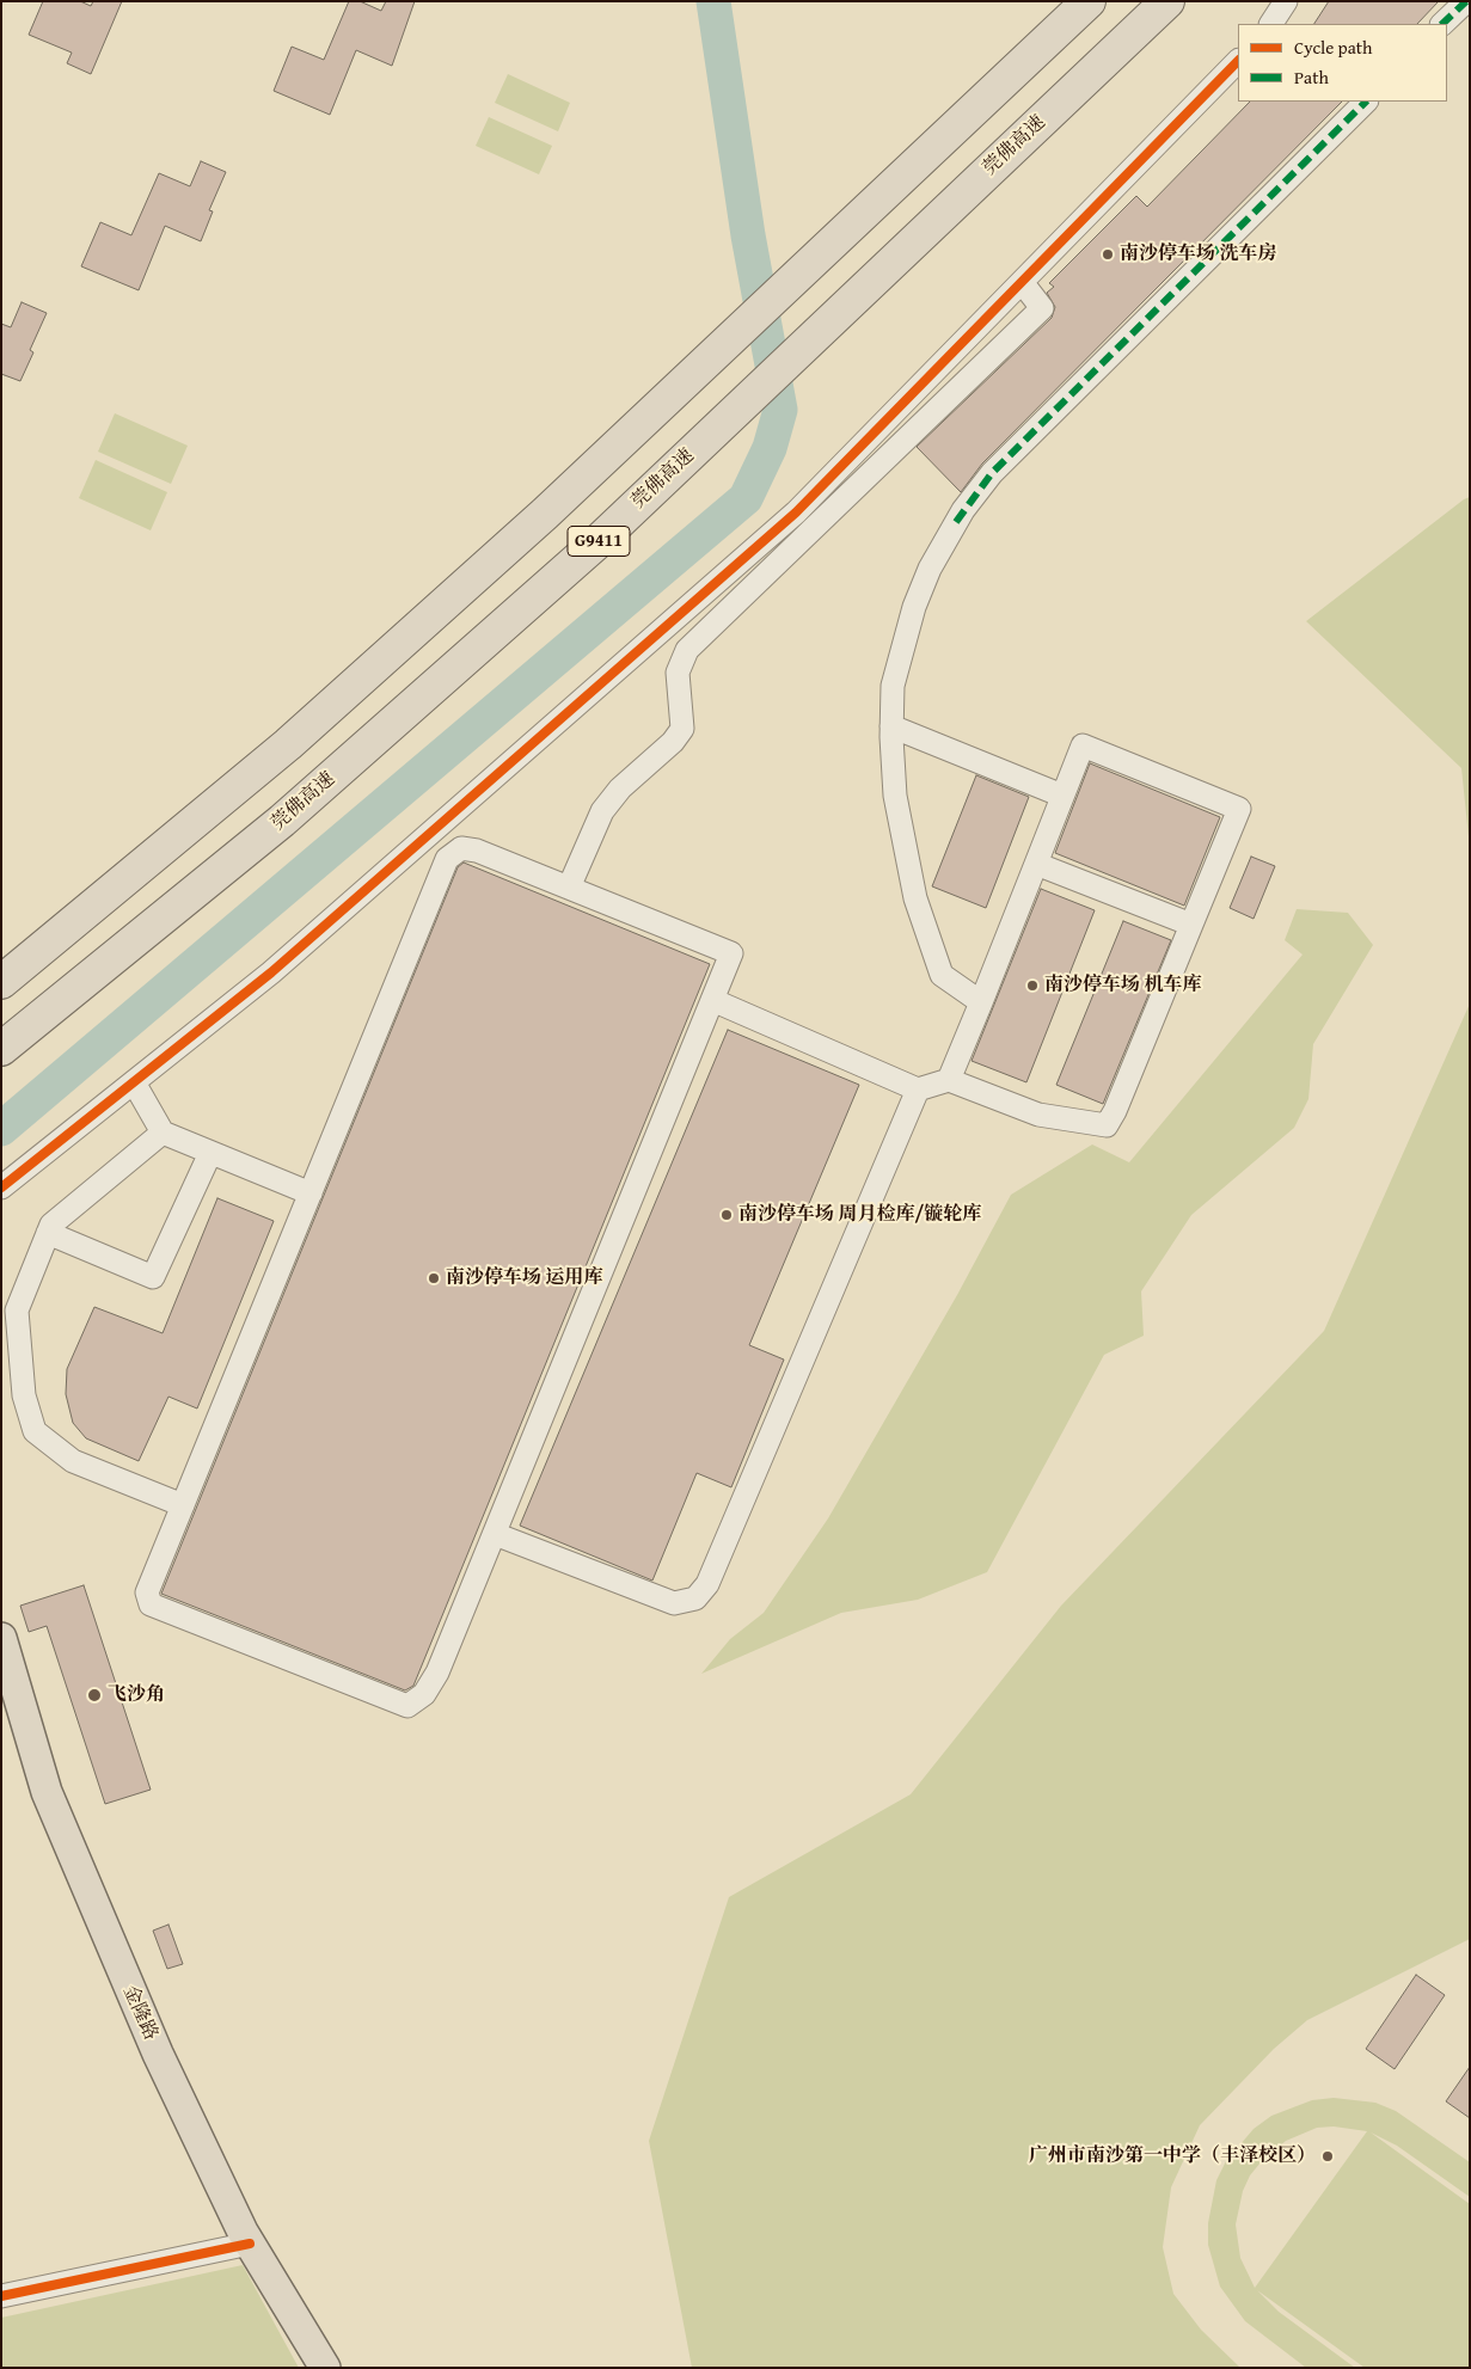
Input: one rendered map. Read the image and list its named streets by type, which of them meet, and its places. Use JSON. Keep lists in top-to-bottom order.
{
  "streets": {
    "highway": ["莞佛高速", "G9411"],
    "main road": ["金隆路"]
  },
  "places": [
    "南沙停车场 洗车房",
    "南沙停车场 机车库",
    "南沙停车场 周月检库/镟轮库",
    "南沙停车场 运用库",
    "飞沙角",
    "广州市南沙第一中学（丰泽校区）"
  ],
  "legend": ["Cycle path", "Path"]
}
